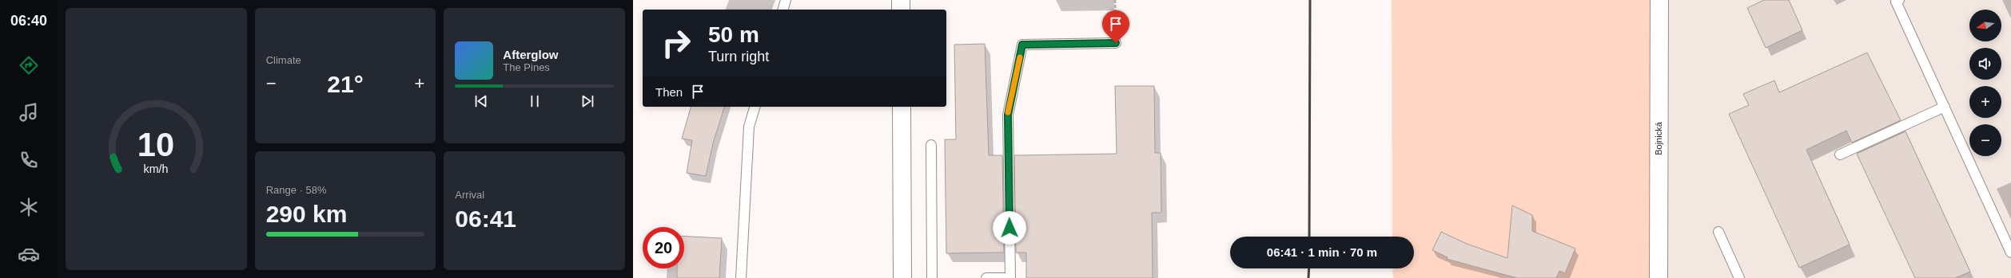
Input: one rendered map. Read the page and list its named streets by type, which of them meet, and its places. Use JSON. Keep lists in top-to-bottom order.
{
  "streets": {
    "street": ["Bojnická"]
  },
  "north": "left",
  "page": {
    "tabs": "06:40",
    "tile": [
      "Climate",
      ["Range · 58%", "290 km"],
      ["Arrival", "06:41"]
    ],
    "map_buttons": ["+", "−"],
    "turn": ["50 m", "Turn right"],
    "song": ["Afterglow", "The Pines"],
    "heat": ["−", "21°", "+"],
    "then": "Then",
    "limit": "20",
    "trip": "06:41 · 1 min · 70 m",
    "gauge": ["10", "km/h"]
  }
}
